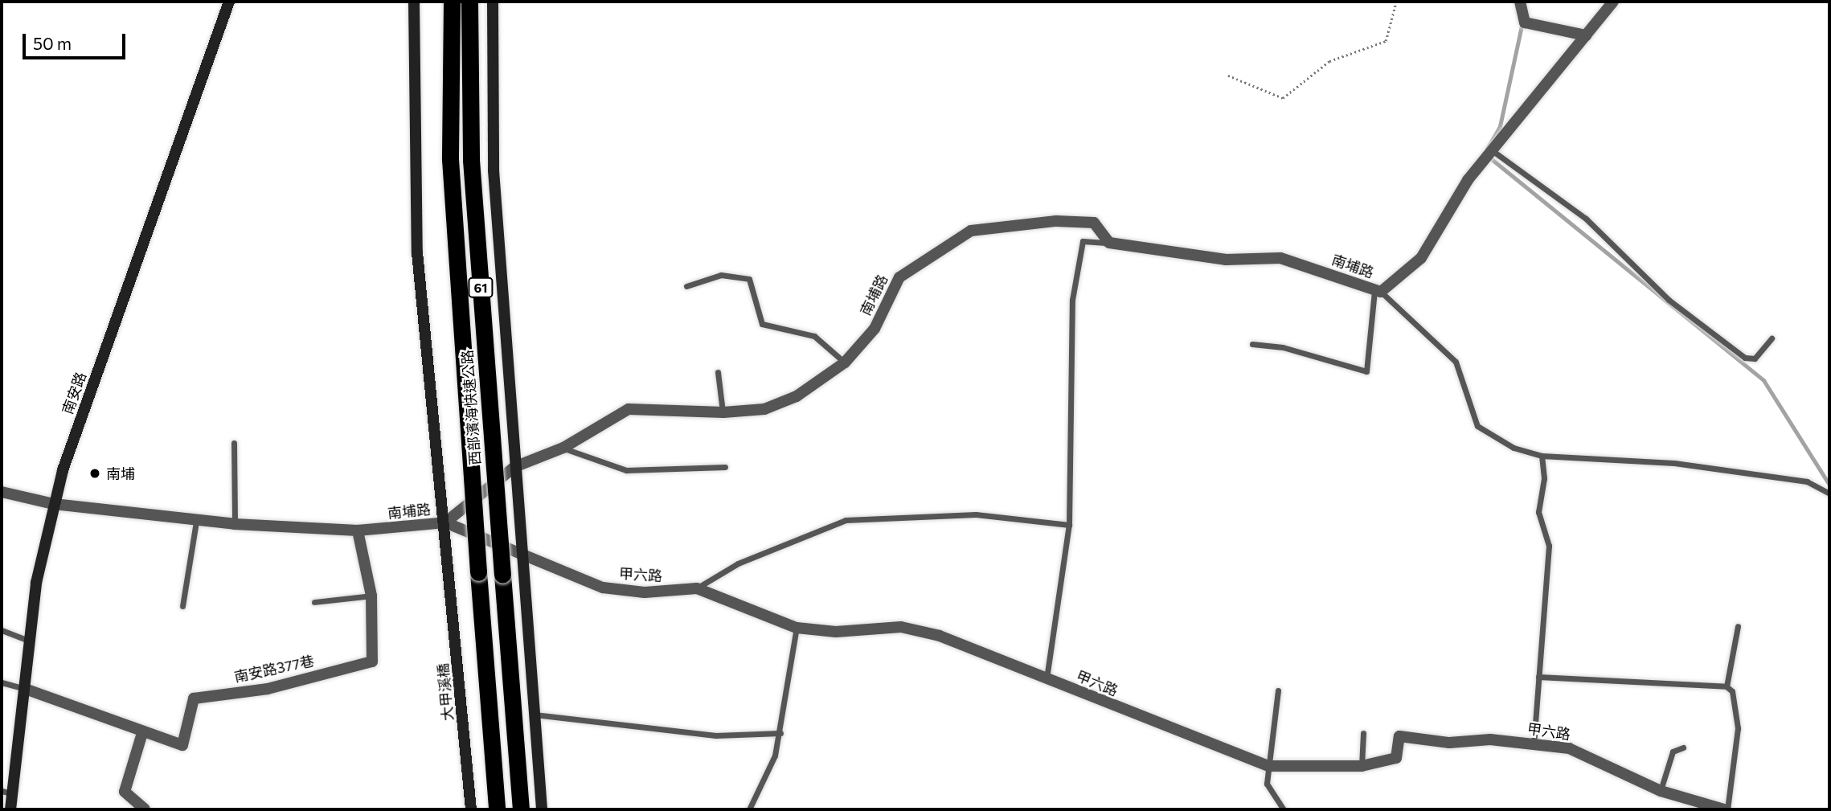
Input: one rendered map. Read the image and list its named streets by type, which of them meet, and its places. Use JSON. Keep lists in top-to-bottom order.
{
  "streets": {
    "highway": ["61", "西部濱海快速公路"],
    "street": [
      "南埔路",
      "南安路",
      "甲六路",
      "南安路377巷",
      "大甲溪橋"
    ]
  },
  "crossings": [
    ["南埔路", "南安路"],
    ["南埔路", "甲六路"],
    ["南埔路", "南安路377巷"],
    ["南埔路", "大甲溪橋"],
    ["南安路", "南安路377巷"],
    ["甲六路", "大甲溪橋"]
  ],
  "places": ["南埔"],
  "scale_bar": "50 m"
}
